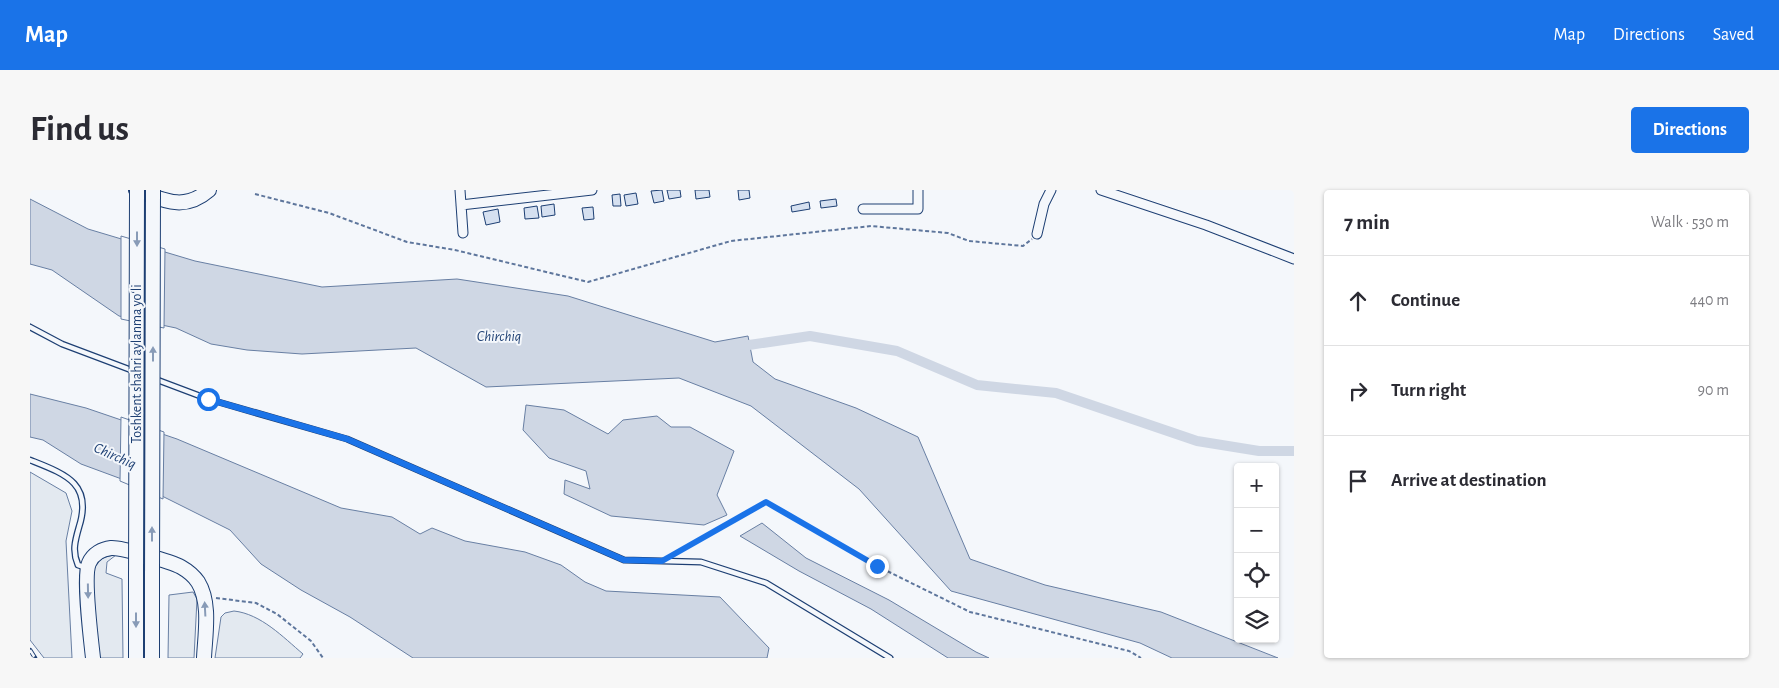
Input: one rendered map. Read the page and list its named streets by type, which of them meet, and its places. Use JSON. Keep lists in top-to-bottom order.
{
  "streets": {
    "highway": ["Toshkent shahri aylanma yoʻli"]
  },
  "water": ["Chirchiq"],
  "page": {
    "header": "Map",
    "nav": ["Map", "Directions", "Saved"],
    "buttons": "Directions",
    "title": "Find us",
    "heading": ["7 min", "Walk · 530 m"],
    "list": [
      ["Continue", "440 m"],
      ["Turn right", "90 m"],
      "Arrive at destination"
    ],
    "map_buttons": ["+", "−"]
  }
}
